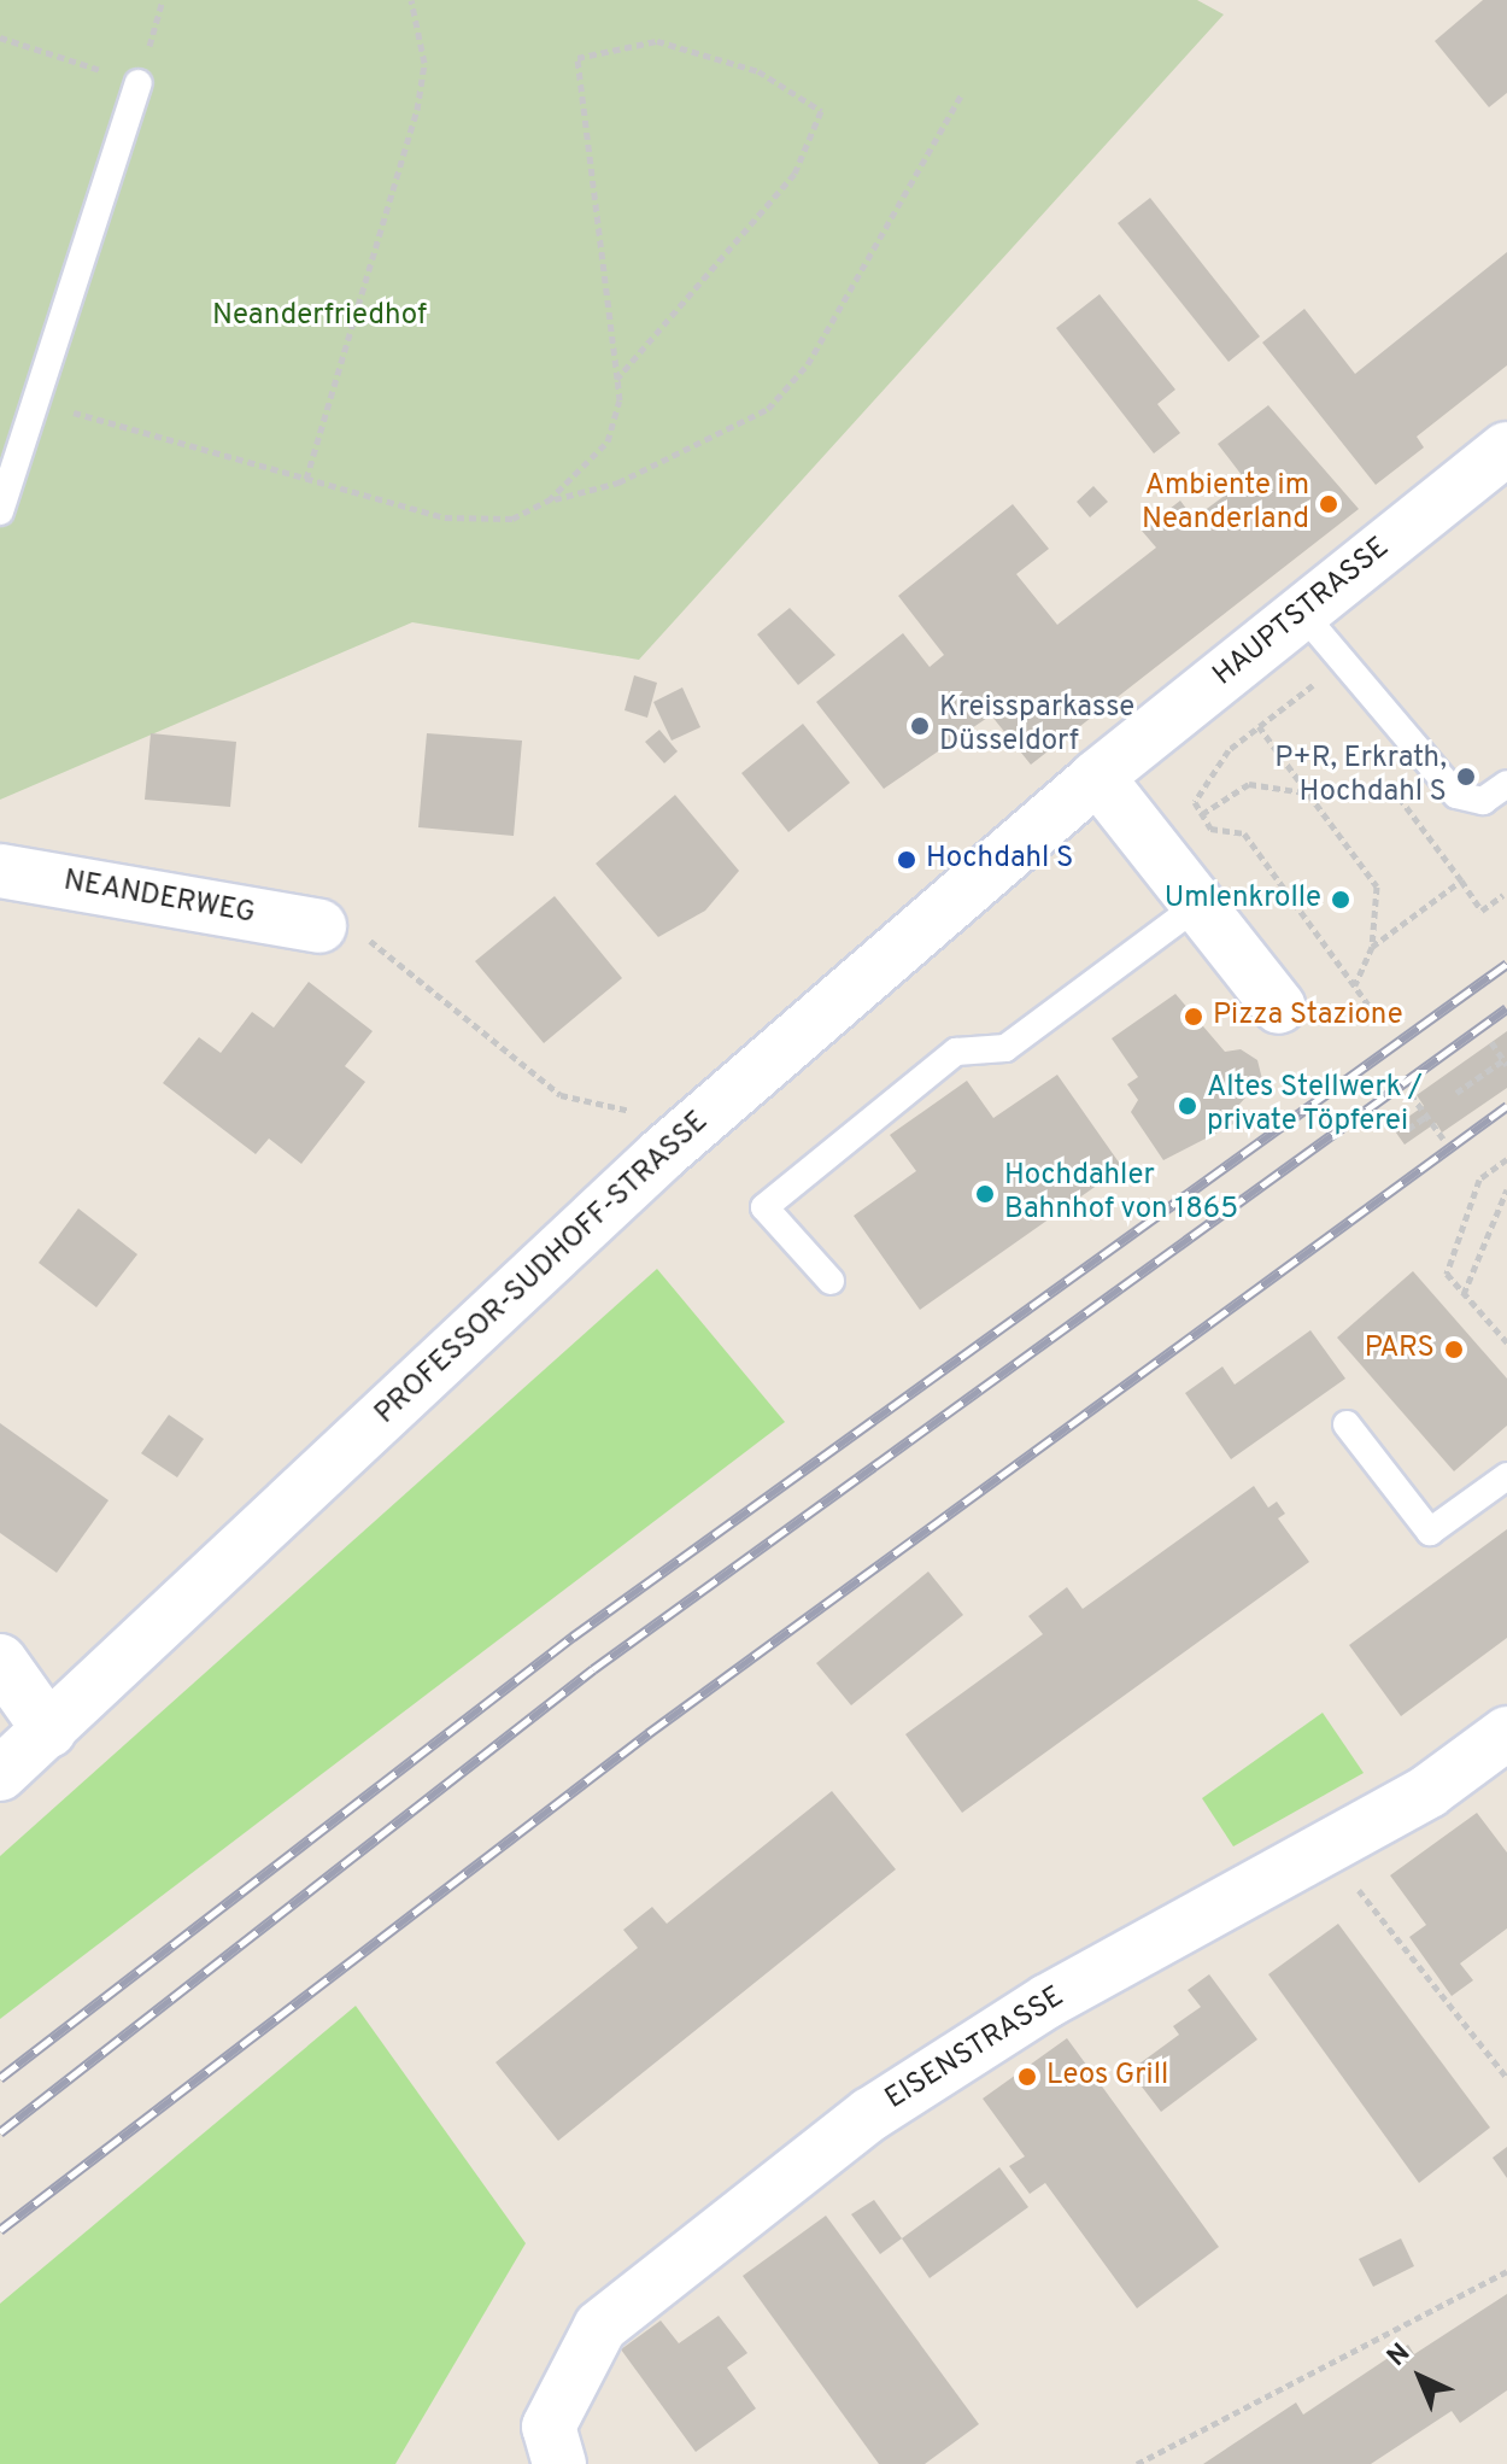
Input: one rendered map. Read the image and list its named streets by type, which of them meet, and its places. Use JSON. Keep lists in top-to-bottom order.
{
  "streets": {
    "street": [
      "HAUPTSTRASSE",
      "NEANDERWEG",
      "PROFESSOR-SUDHOFF-STRASSE",
      "EISENSTRASSE"
    ]
  },
  "crossings": [
    ["HAUPTSTRASSE", "PROFESSOR-SUDHOFF-STRASSE"]
  ],
  "parks": ["Neanderfriedhof"],
  "places": [
    "Ambiente im Neanderland",
    "Kreissparkasse Düsseldorf",
    "P+R, Erkrath, Hochdahl S",
    "Hochdahl S",
    "Umlenkrolle",
    "Pizza Stazione",
    "Altes Stellwerk / private Töpferei",
    "Hochdahler Bahnhof von 1865",
    "PARS",
    "Leos Grill"
  ],
  "north": "top left"
}
